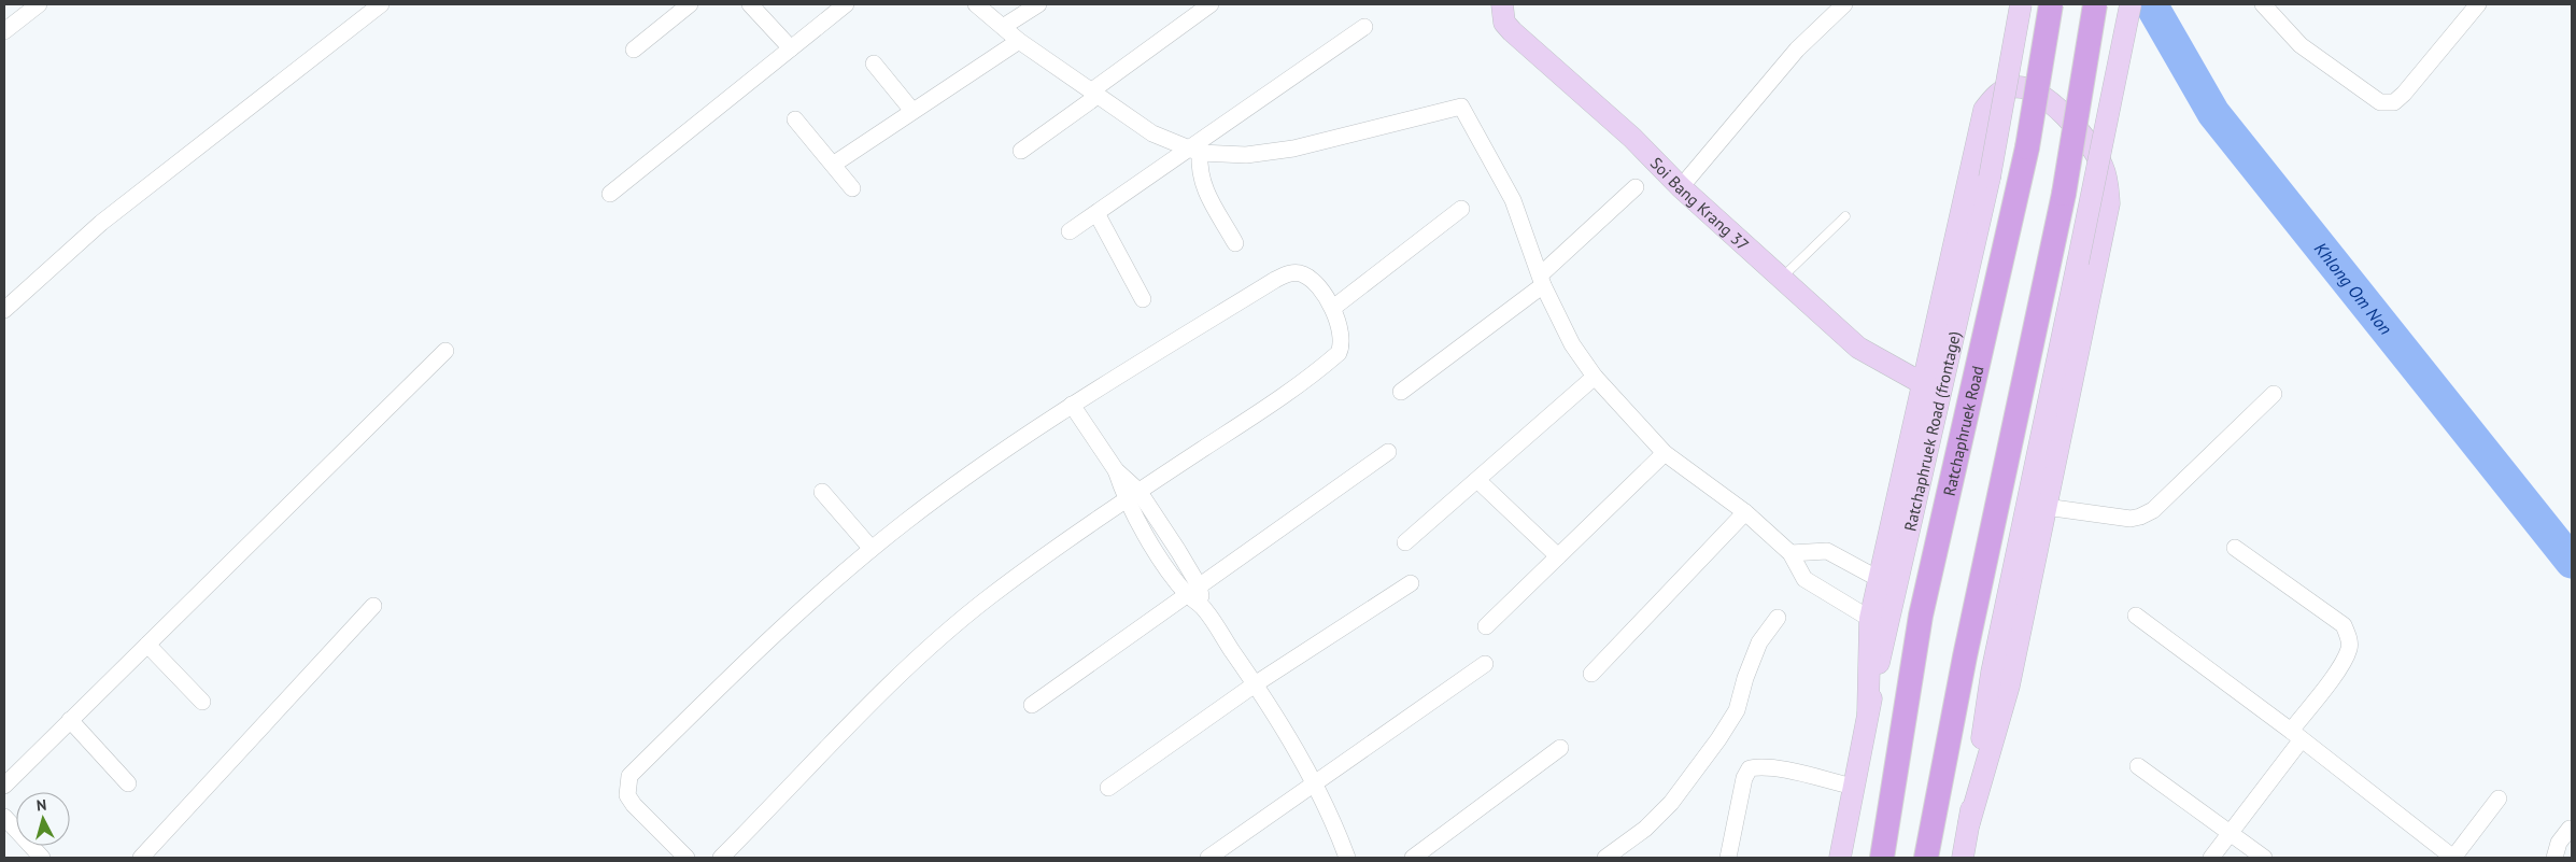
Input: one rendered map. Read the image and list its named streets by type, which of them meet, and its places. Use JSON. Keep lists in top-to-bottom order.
{
  "streets": {
    "main road": ["Soi Bang Krang 37", "Ratchaphruek Road", "Ratchaphruek Road (frontage)"]
  },
  "water": ["Khlong Om Non"],
  "north": "top"
}
